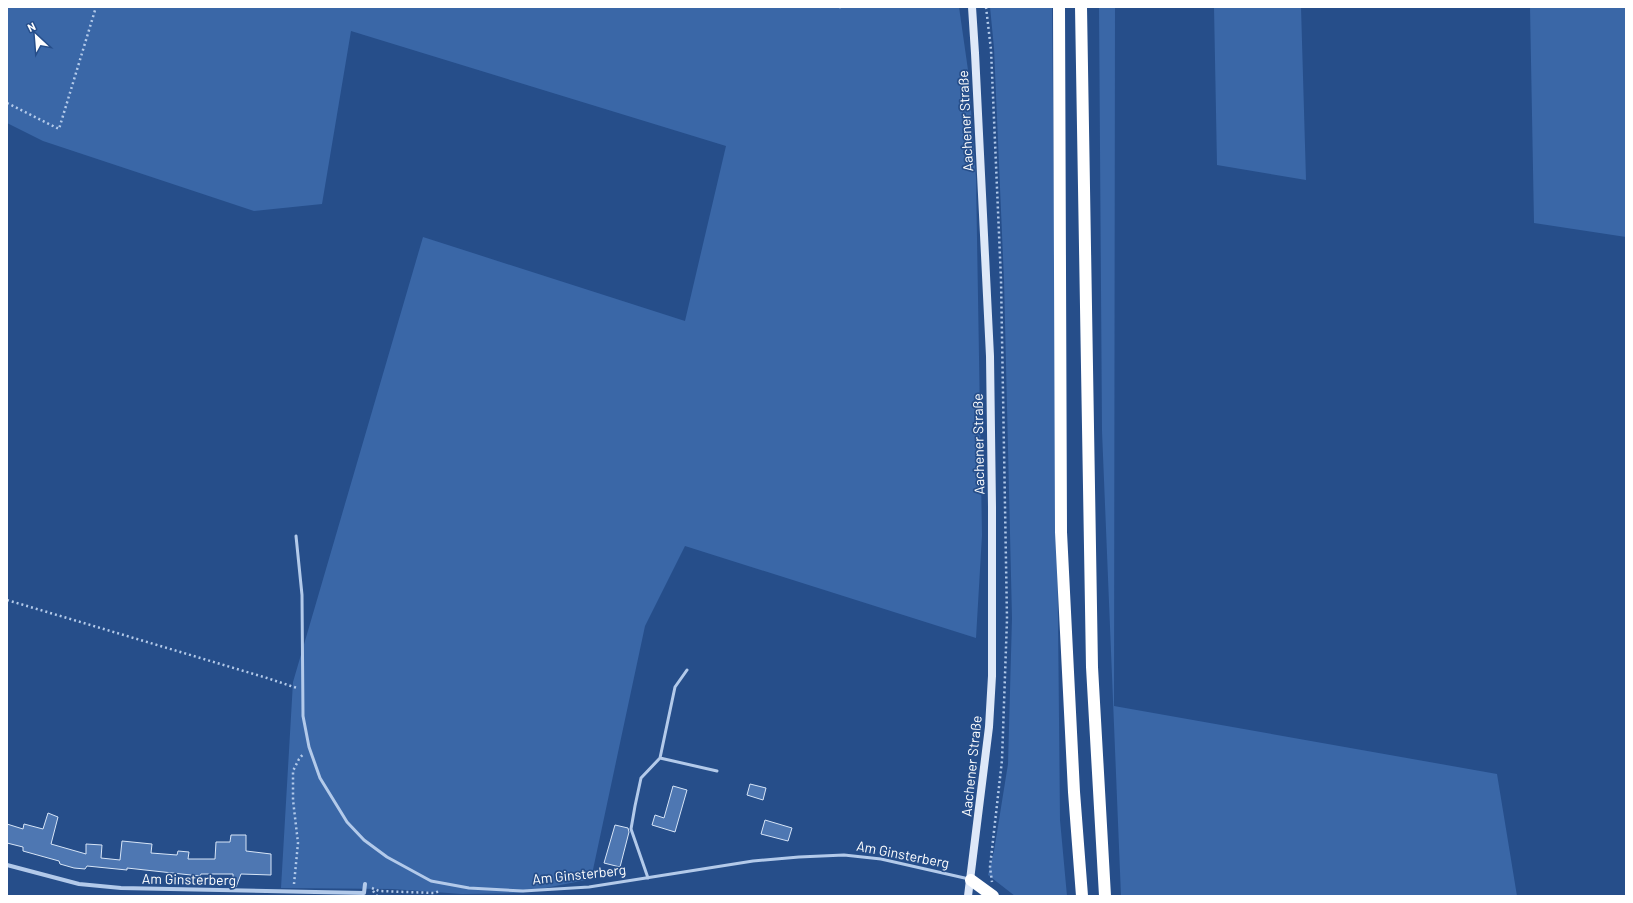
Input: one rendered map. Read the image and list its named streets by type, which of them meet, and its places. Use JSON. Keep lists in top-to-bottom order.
{
  "streets": {
    "main road": ["Aachener Straße"],
    "street": ["Am Ginsterberg"]
  },
  "crossings": [
    ["Aachener Straße", "Am Ginsterberg"]
  ],
  "north": "top left"
}
